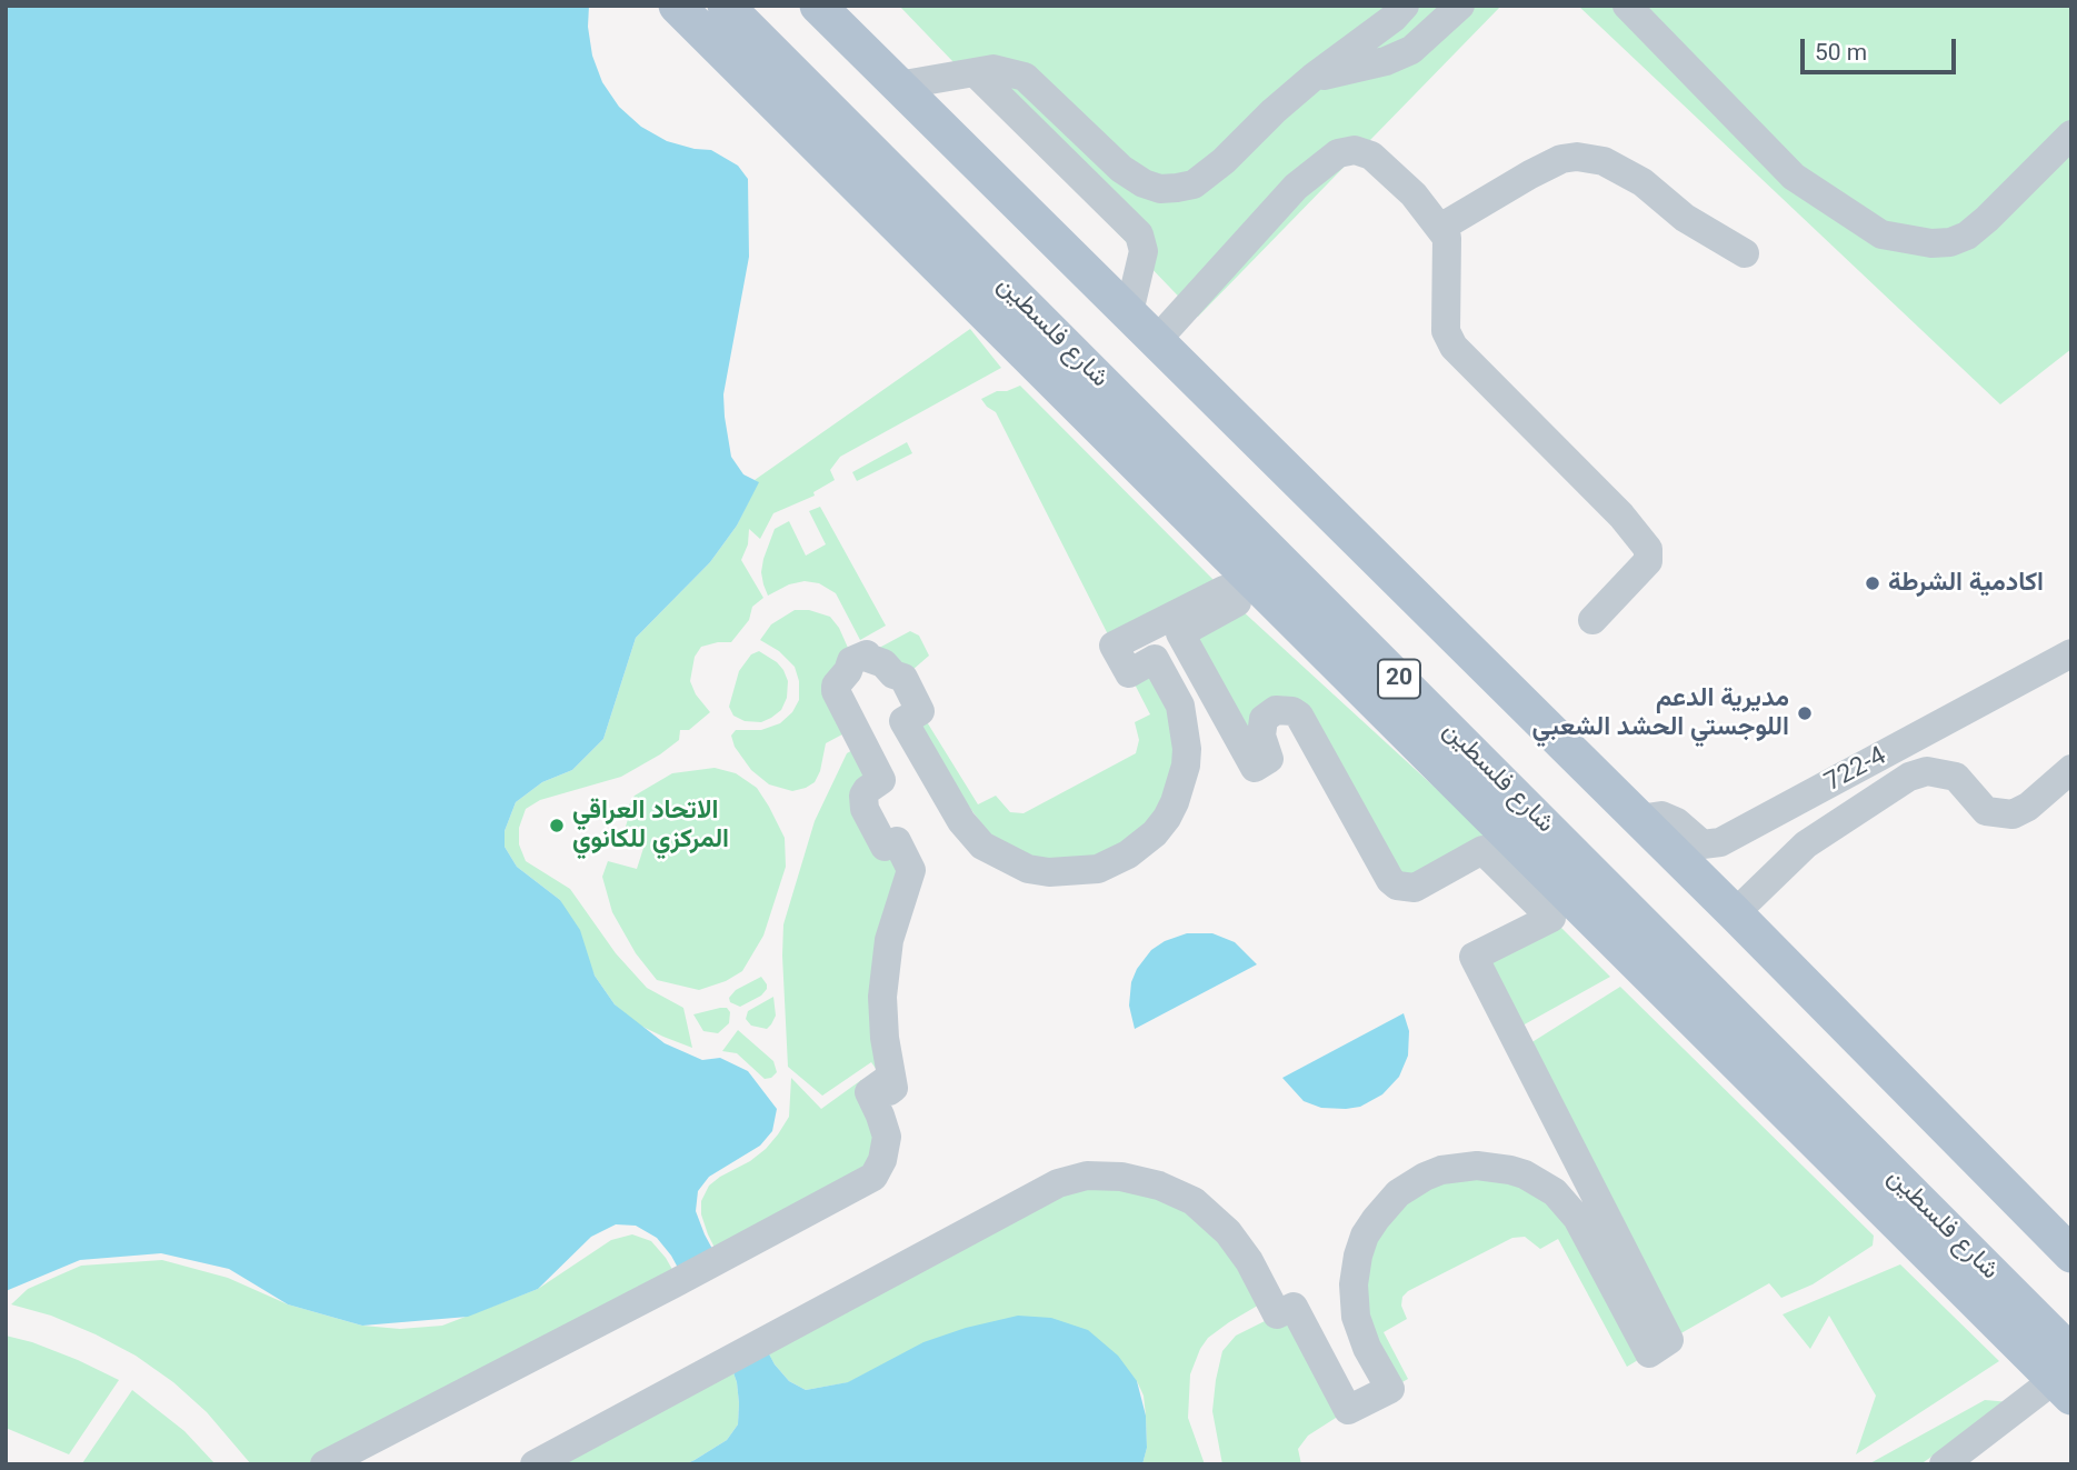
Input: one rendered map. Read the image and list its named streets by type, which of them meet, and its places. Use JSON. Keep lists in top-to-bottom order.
{
  "streets": {
    "main road": ["شارع فلسطين", "20"],
    "street": ["722-4"]
  },
  "places": ["اكادمية الشرطة", "مديرية الدعم اللوجستي الحشد الشعبي", "الاتحاد العراقي المركزي للكانوي"],
  "scale_bar": "50 m"
}
